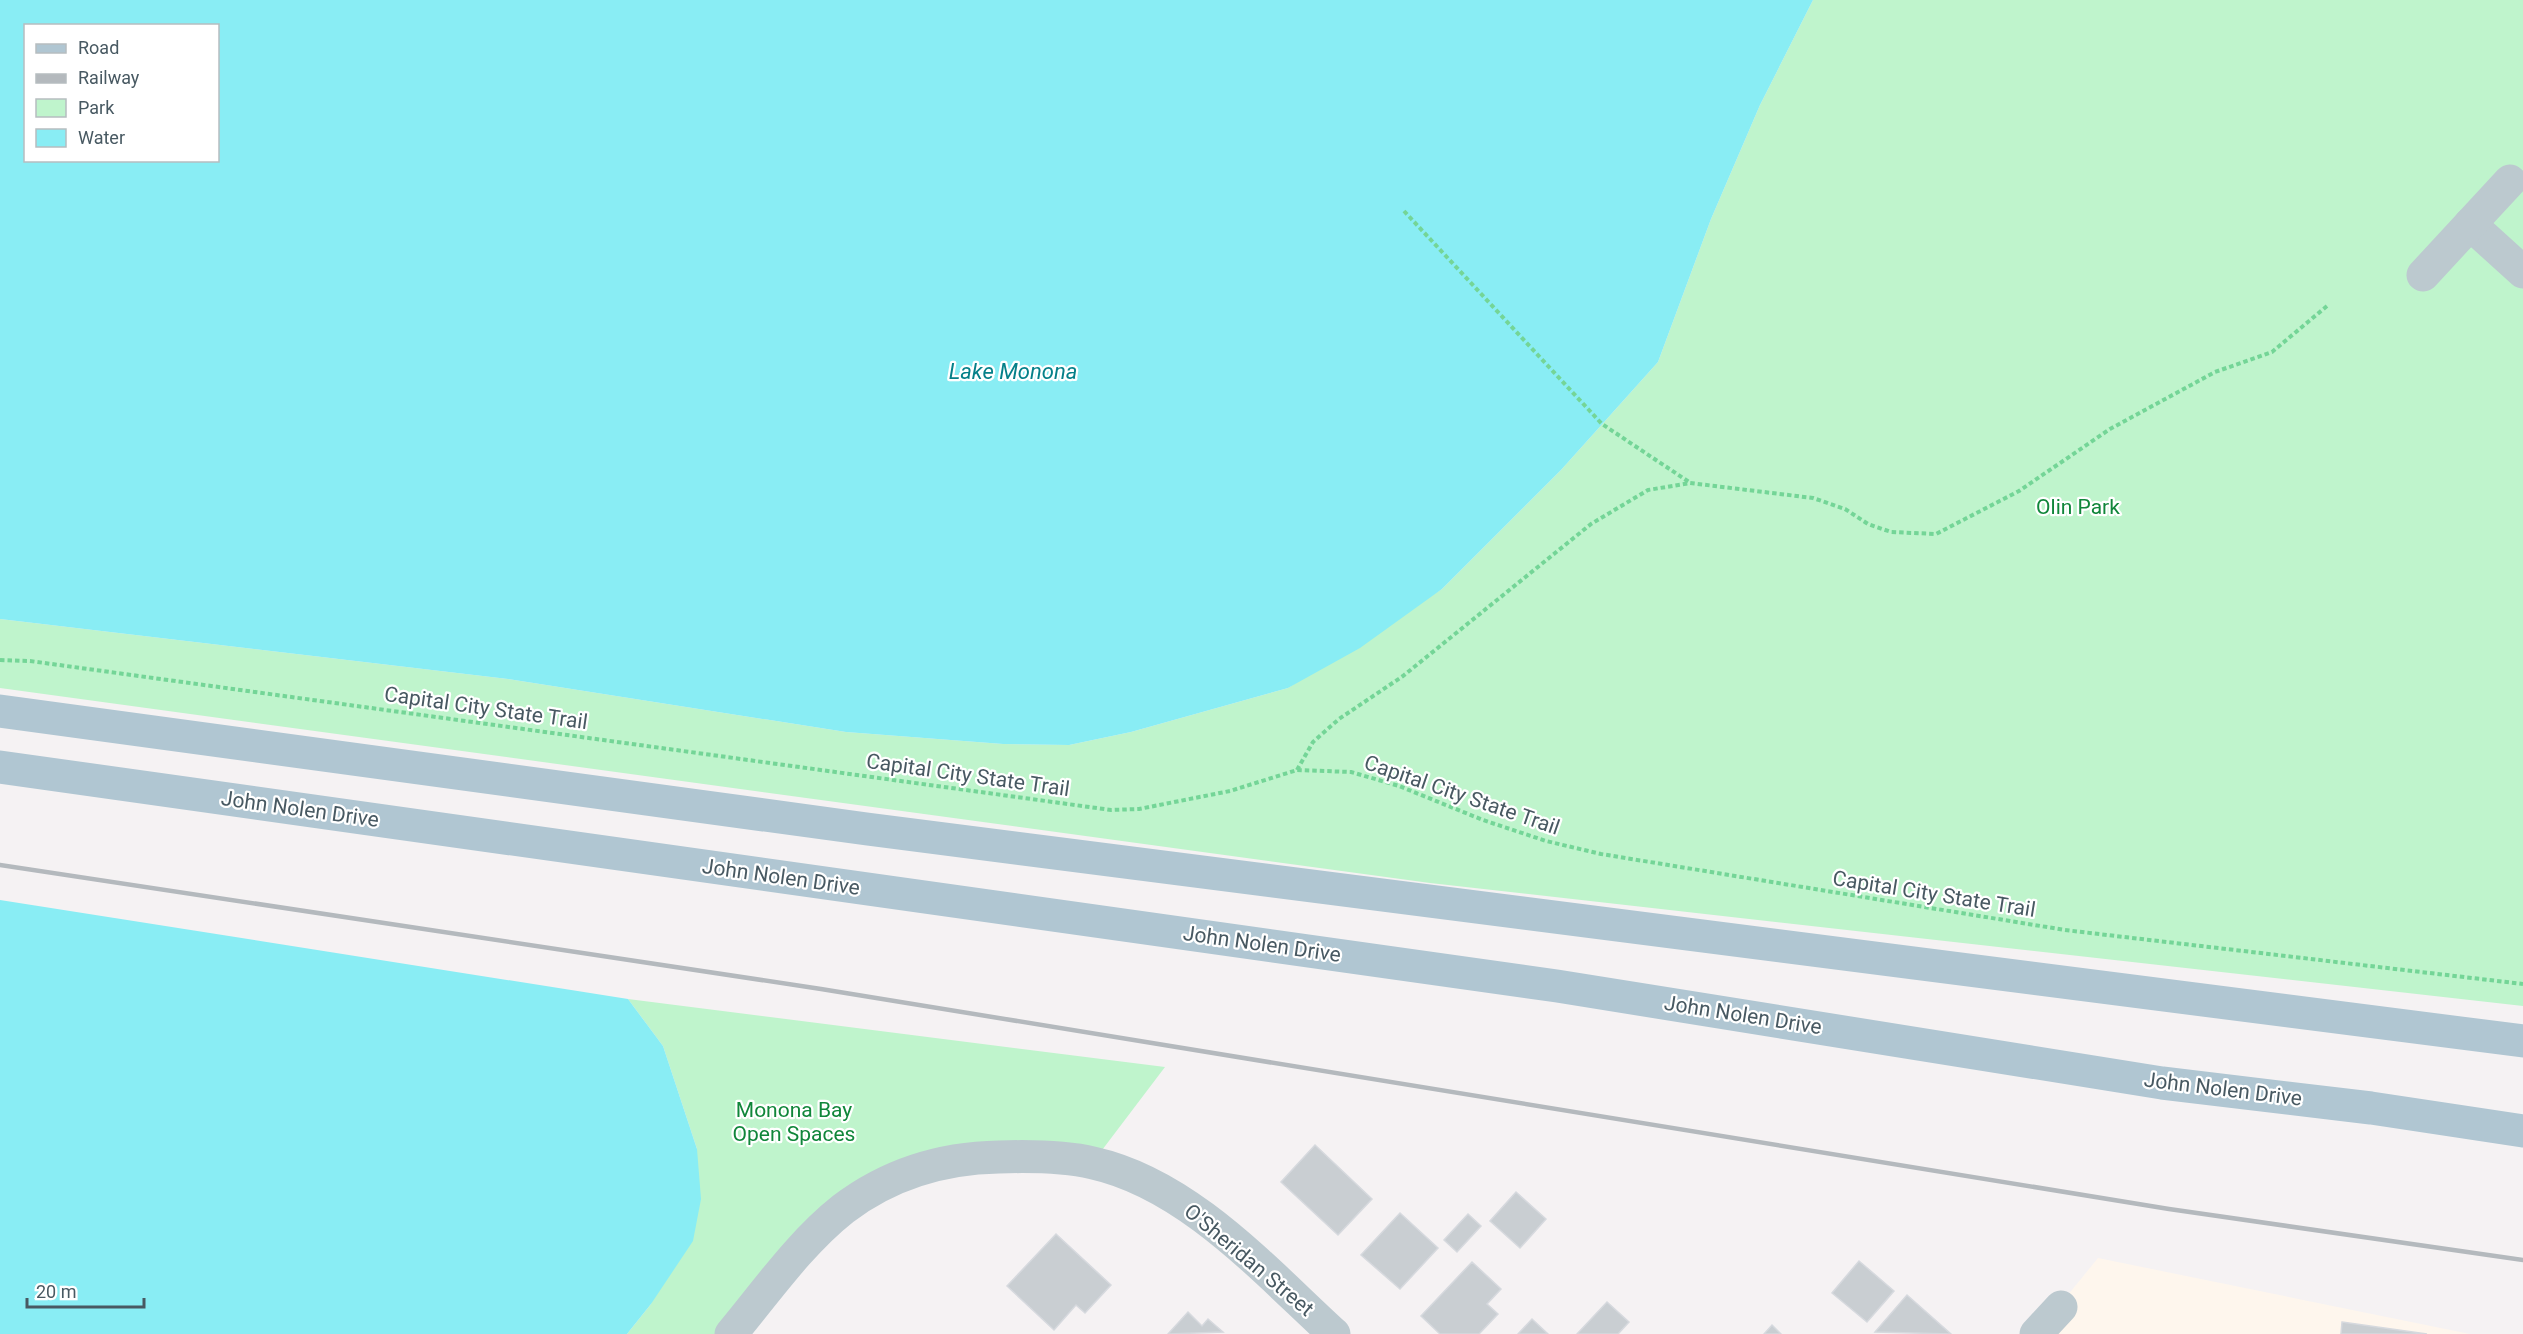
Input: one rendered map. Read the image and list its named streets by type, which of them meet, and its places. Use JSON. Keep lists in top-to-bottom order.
{
  "streets": {
    "main road": ["John Nolen Drive"],
    "street": ["O'Sheridan Street"],
    "path": ["Capital City State Trail"]
  },
  "water": ["Lake Monona"],
  "parks": ["Olin Park", "Monona Bay Open Spaces"],
  "legend": [
    "Road",
    "Railway",
    "Park",
    "Water"
  ],
  "scale_bar": "20 m"
}
